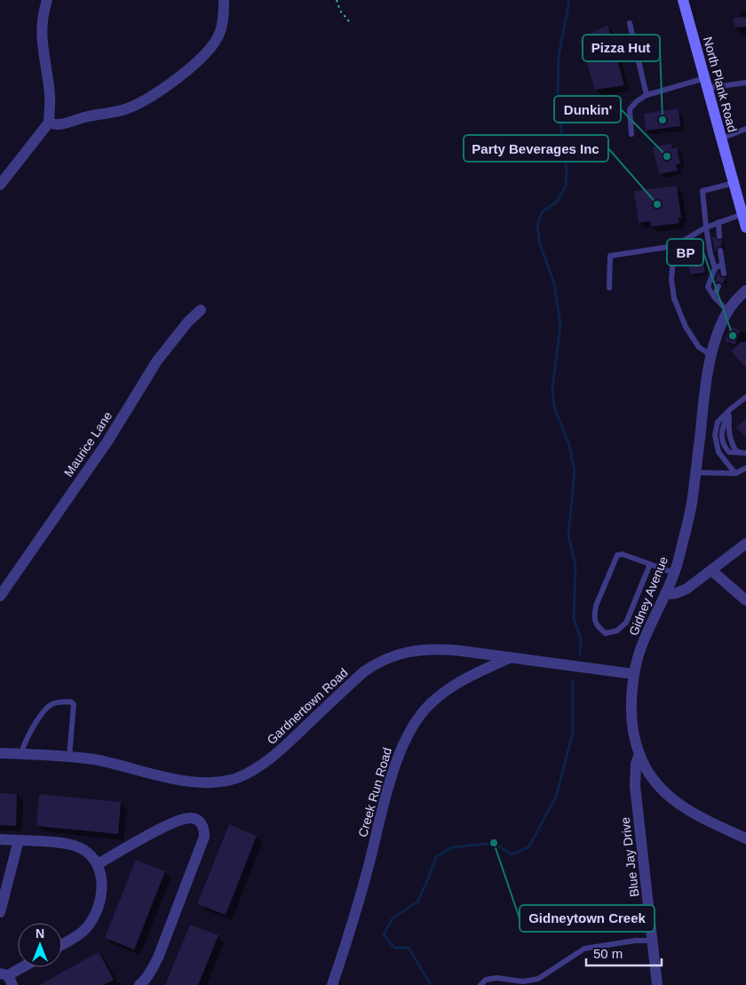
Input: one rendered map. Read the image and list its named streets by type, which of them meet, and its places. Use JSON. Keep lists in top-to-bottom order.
{
  "streets": {
    "main road": ["North Plank Road"],
    "street": [
      "Maurice Lane",
      "Gidney Avenue",
      "Gardnertown Road",
      "Creek Run Road",
      "Blue Jay Drive"
    ]
  },
  "crossings": [
    ["Gidney Avenue", "Gardnertown Road"],
    ["Gidney Avenue", "Blue Jay Drive"],
    ["Gardnertown Road", "Creek Run Road"]
  ],
  "places": [
    "Pizza Hut",
    "Dunkin'",
    "Party Beverages Inc",
    "BP",
    "Gidneytown Creek"
  ],
  "scale_bar": "50 m",
  "north": "top"
}
